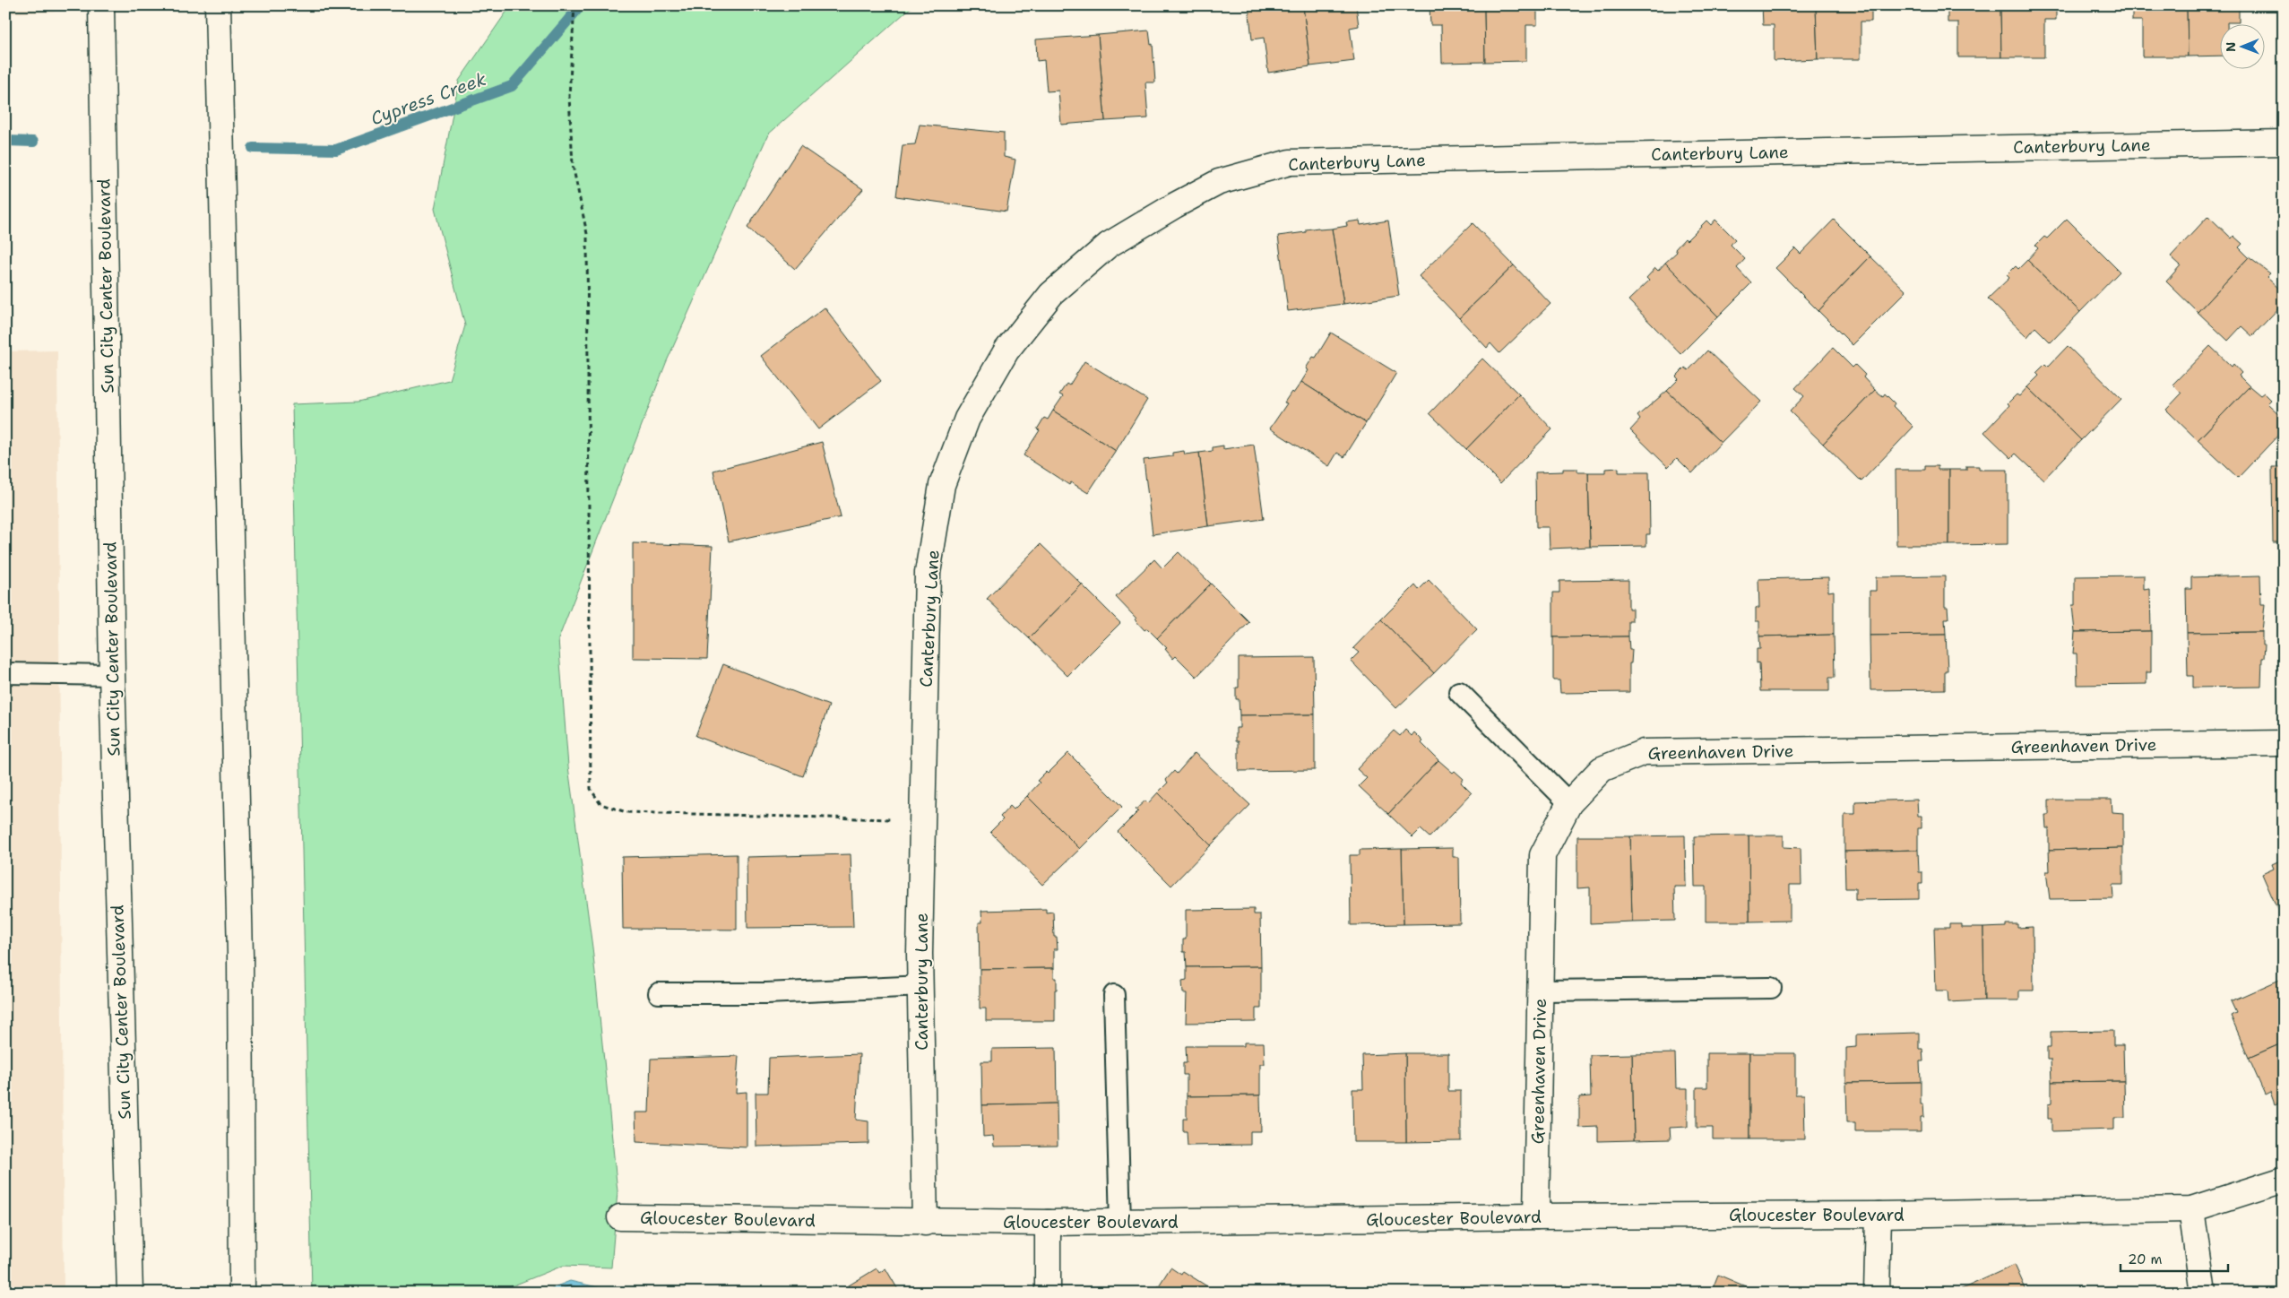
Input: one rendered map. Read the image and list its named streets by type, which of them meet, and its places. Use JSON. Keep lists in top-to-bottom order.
{
  "streets": {
    "street": [
      "Canterbury Lane",
      "Sun City Center Boulevard",
      "Greenhaven Drive",
      "Gloucester Boulevard"
    ]
  },
  "crossings": [
    ["Canterbury Lane", "Gloucester Boulevard"],
    ["Greenhaven Drive", "Gloucester Boulevard"]
  ],
  "water": ["Cypress Creek"],
  "scale_bar": "20 m",
  "north": "left"
}
